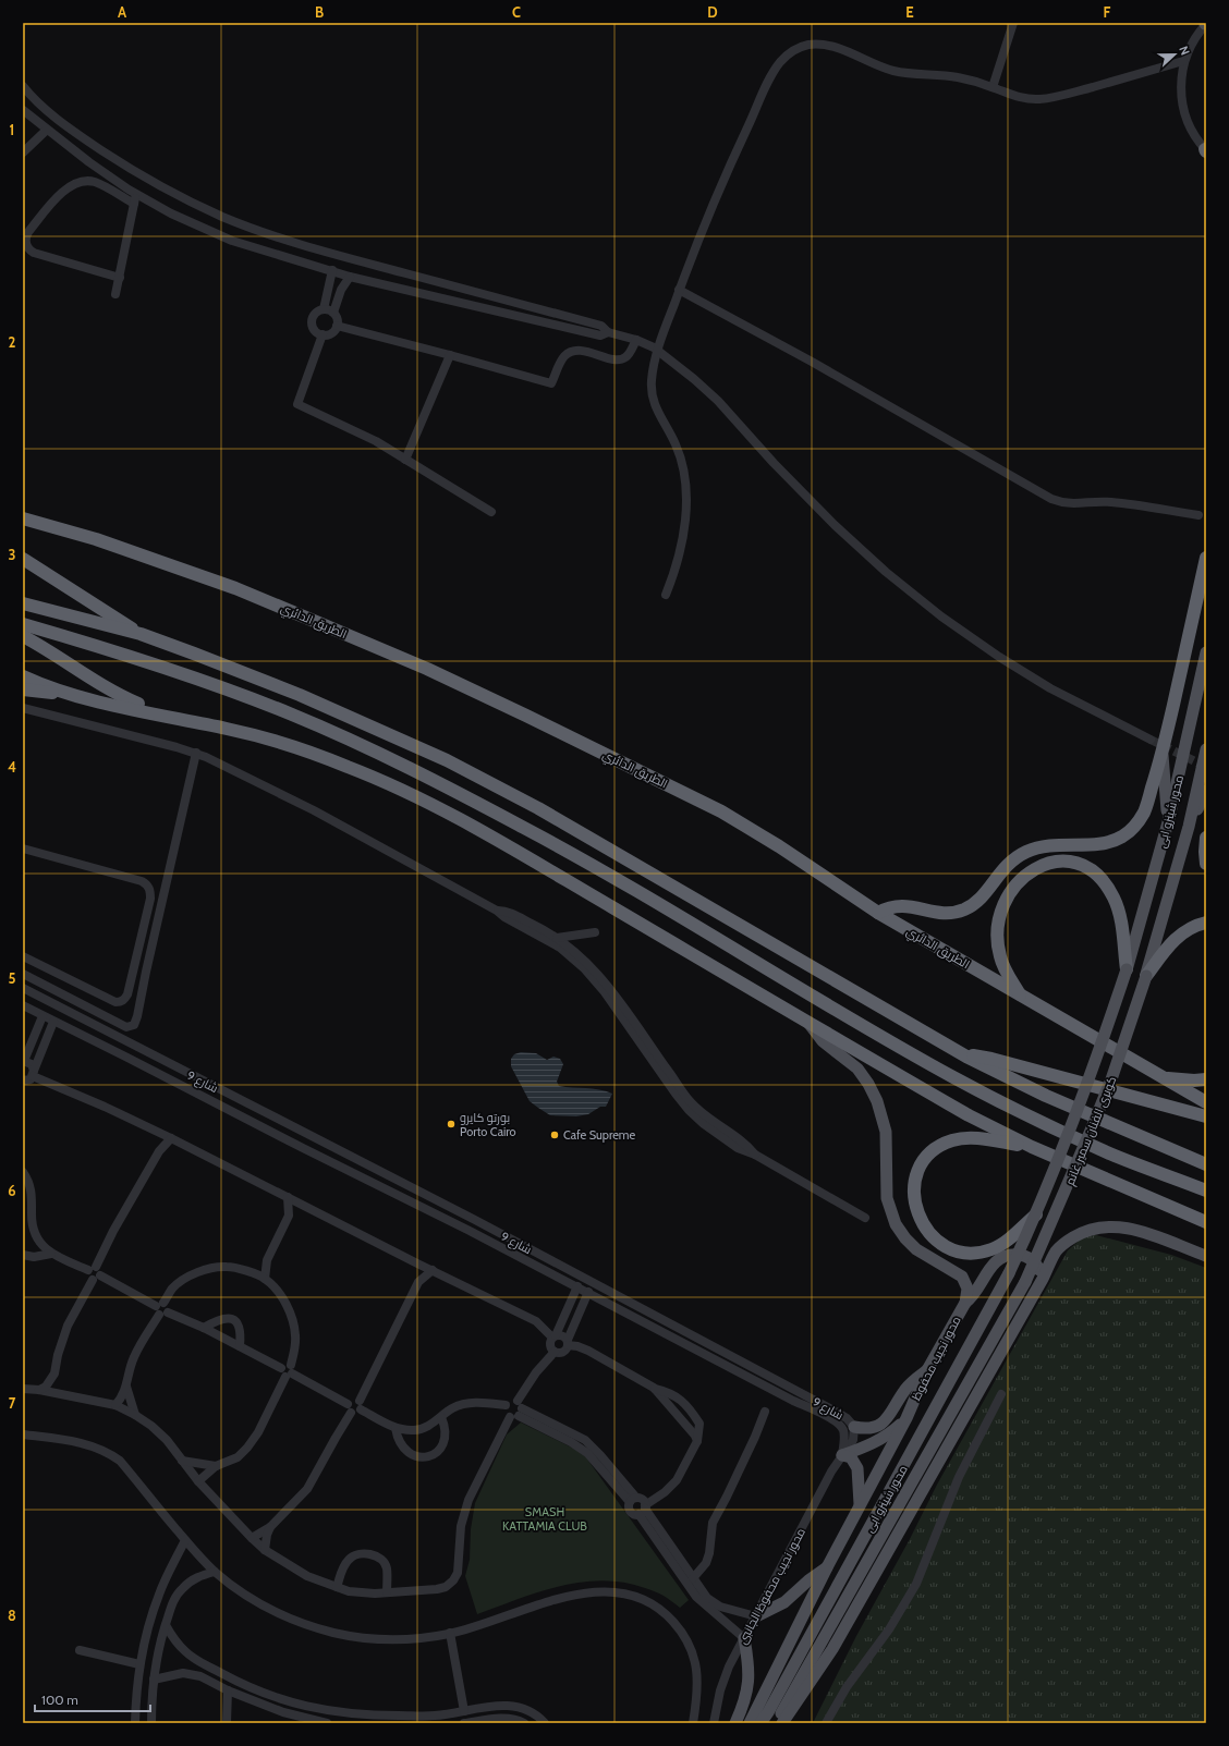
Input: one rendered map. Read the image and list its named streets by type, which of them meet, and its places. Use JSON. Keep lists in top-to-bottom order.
{
  "streets": {
    "highway": ["الطريق الدائري"],
    "main road": ["محور شينزو ابى", "كوبرى الفنان سمير غانم", "محور نجيب محفوظ"],
    "street": ["شارع 9", "محور نجيب محفوظ الجانبى"]
  },
  "crossings": [
    ["محور شينزو ابى", "كوبرى الفنان سمير غانم"],
    ["شارع 9", "محور نجيب محفوظ الجانبى"]
  ],
  "parks": ["SMASH KATTAMIA CLUB"],
  "places": ["بورتو كايرو Porto Cairo", "Cafe Supreme"],
  "scale_bar": "100 m",
  "north": "right",
  "grid": {
    "columns": [
      "A",
      "B",
      "C",
      "D",
      "E",
      "F"
    ],
    "rows": [
      "1",
      "2",
      "3",
      "4",
      "5",
      "6",
      "7",
      "8"
    ]
  }
}
